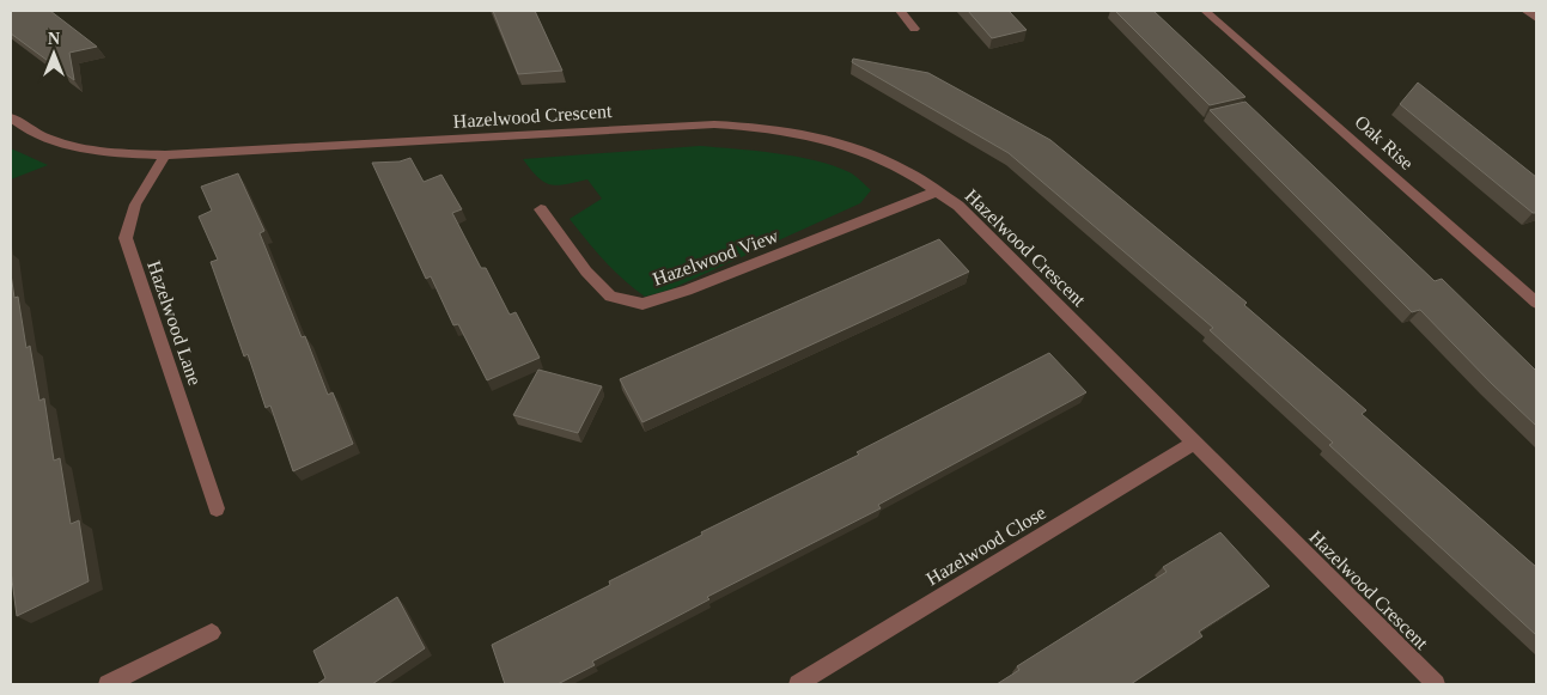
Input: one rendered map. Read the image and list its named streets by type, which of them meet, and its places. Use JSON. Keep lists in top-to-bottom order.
{
  "streets": {
    "street": [
      "Hazelwood Crescent",
      "Oak Rise",
      "Hazelwood View",
      "Hazelwood Lane",
      "Hazelwood Close"
    ]
  },
  "crossings": [
    ["Hazelwood Crescent", "Hazelwood View"],
    ["Hazelwood Crescent", "Hazelwood Lane"],
    ["Hazelwood Crescent", "Hazelwood Close"]
  ],
  "north": "top"
}
